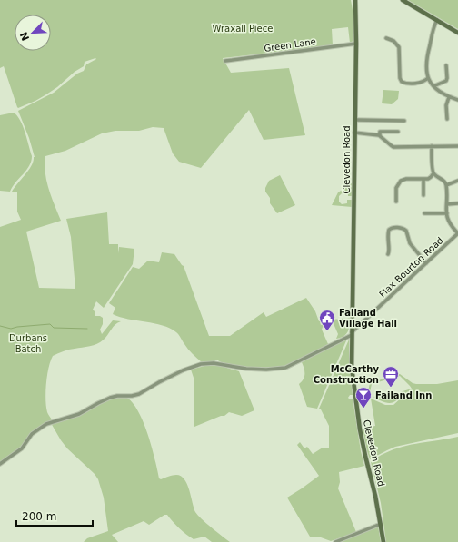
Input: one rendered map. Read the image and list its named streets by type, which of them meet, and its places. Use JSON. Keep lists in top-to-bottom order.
{
  "streets": {
    "main road": ["Clevedon Road"],
    "street": ["Green Lane", "Flax Bourton Road"]
  },
  "crossings": [
    ["Green Lane", "Clevedon Road"],
    ["Clevedon Road", "Flax Bourton Road"]
  ],
  "parks": ["Wraxall Piece", "Durbans Batch"],
  "places": {
    "public building": ["Failand Village Hall"],
    "office": ["McCarthy Construction"],
    "bar": ["Failand Inn"]
  },
  "scale_bar": "200 m",
  "north": "bottom left"
}
